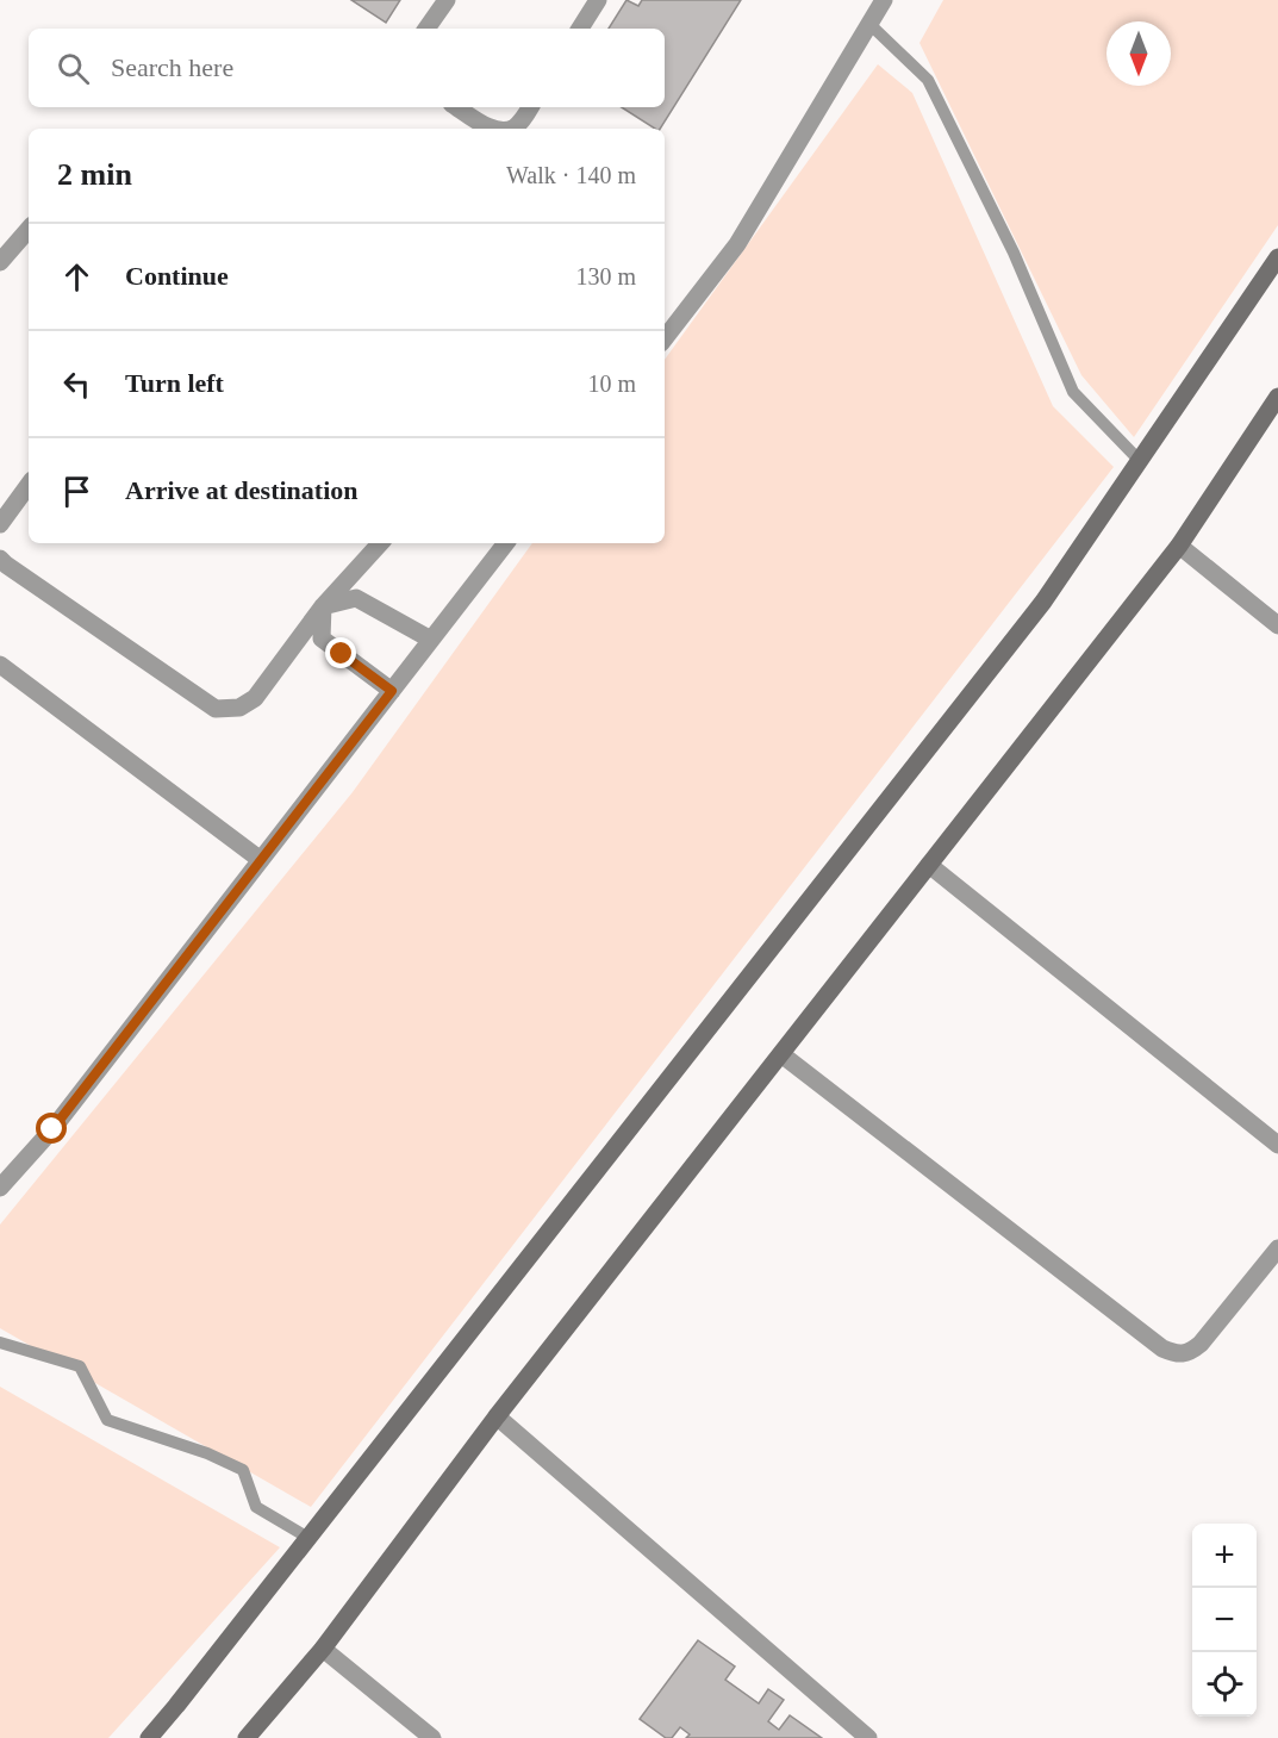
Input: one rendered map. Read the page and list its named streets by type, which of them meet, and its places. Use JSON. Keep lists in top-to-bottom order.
{
  "north": "bottom",
  "page": {
    "search": "Search here",
    "heading": ["2 min", "Walk · 140 m"],
    "list": [
      ["Continue", "130 m"],
      ["Turn left", "10 m"],
      "Arrive at destination"
    ],
    "map_buttons": ["+", "−"]
  }
}
